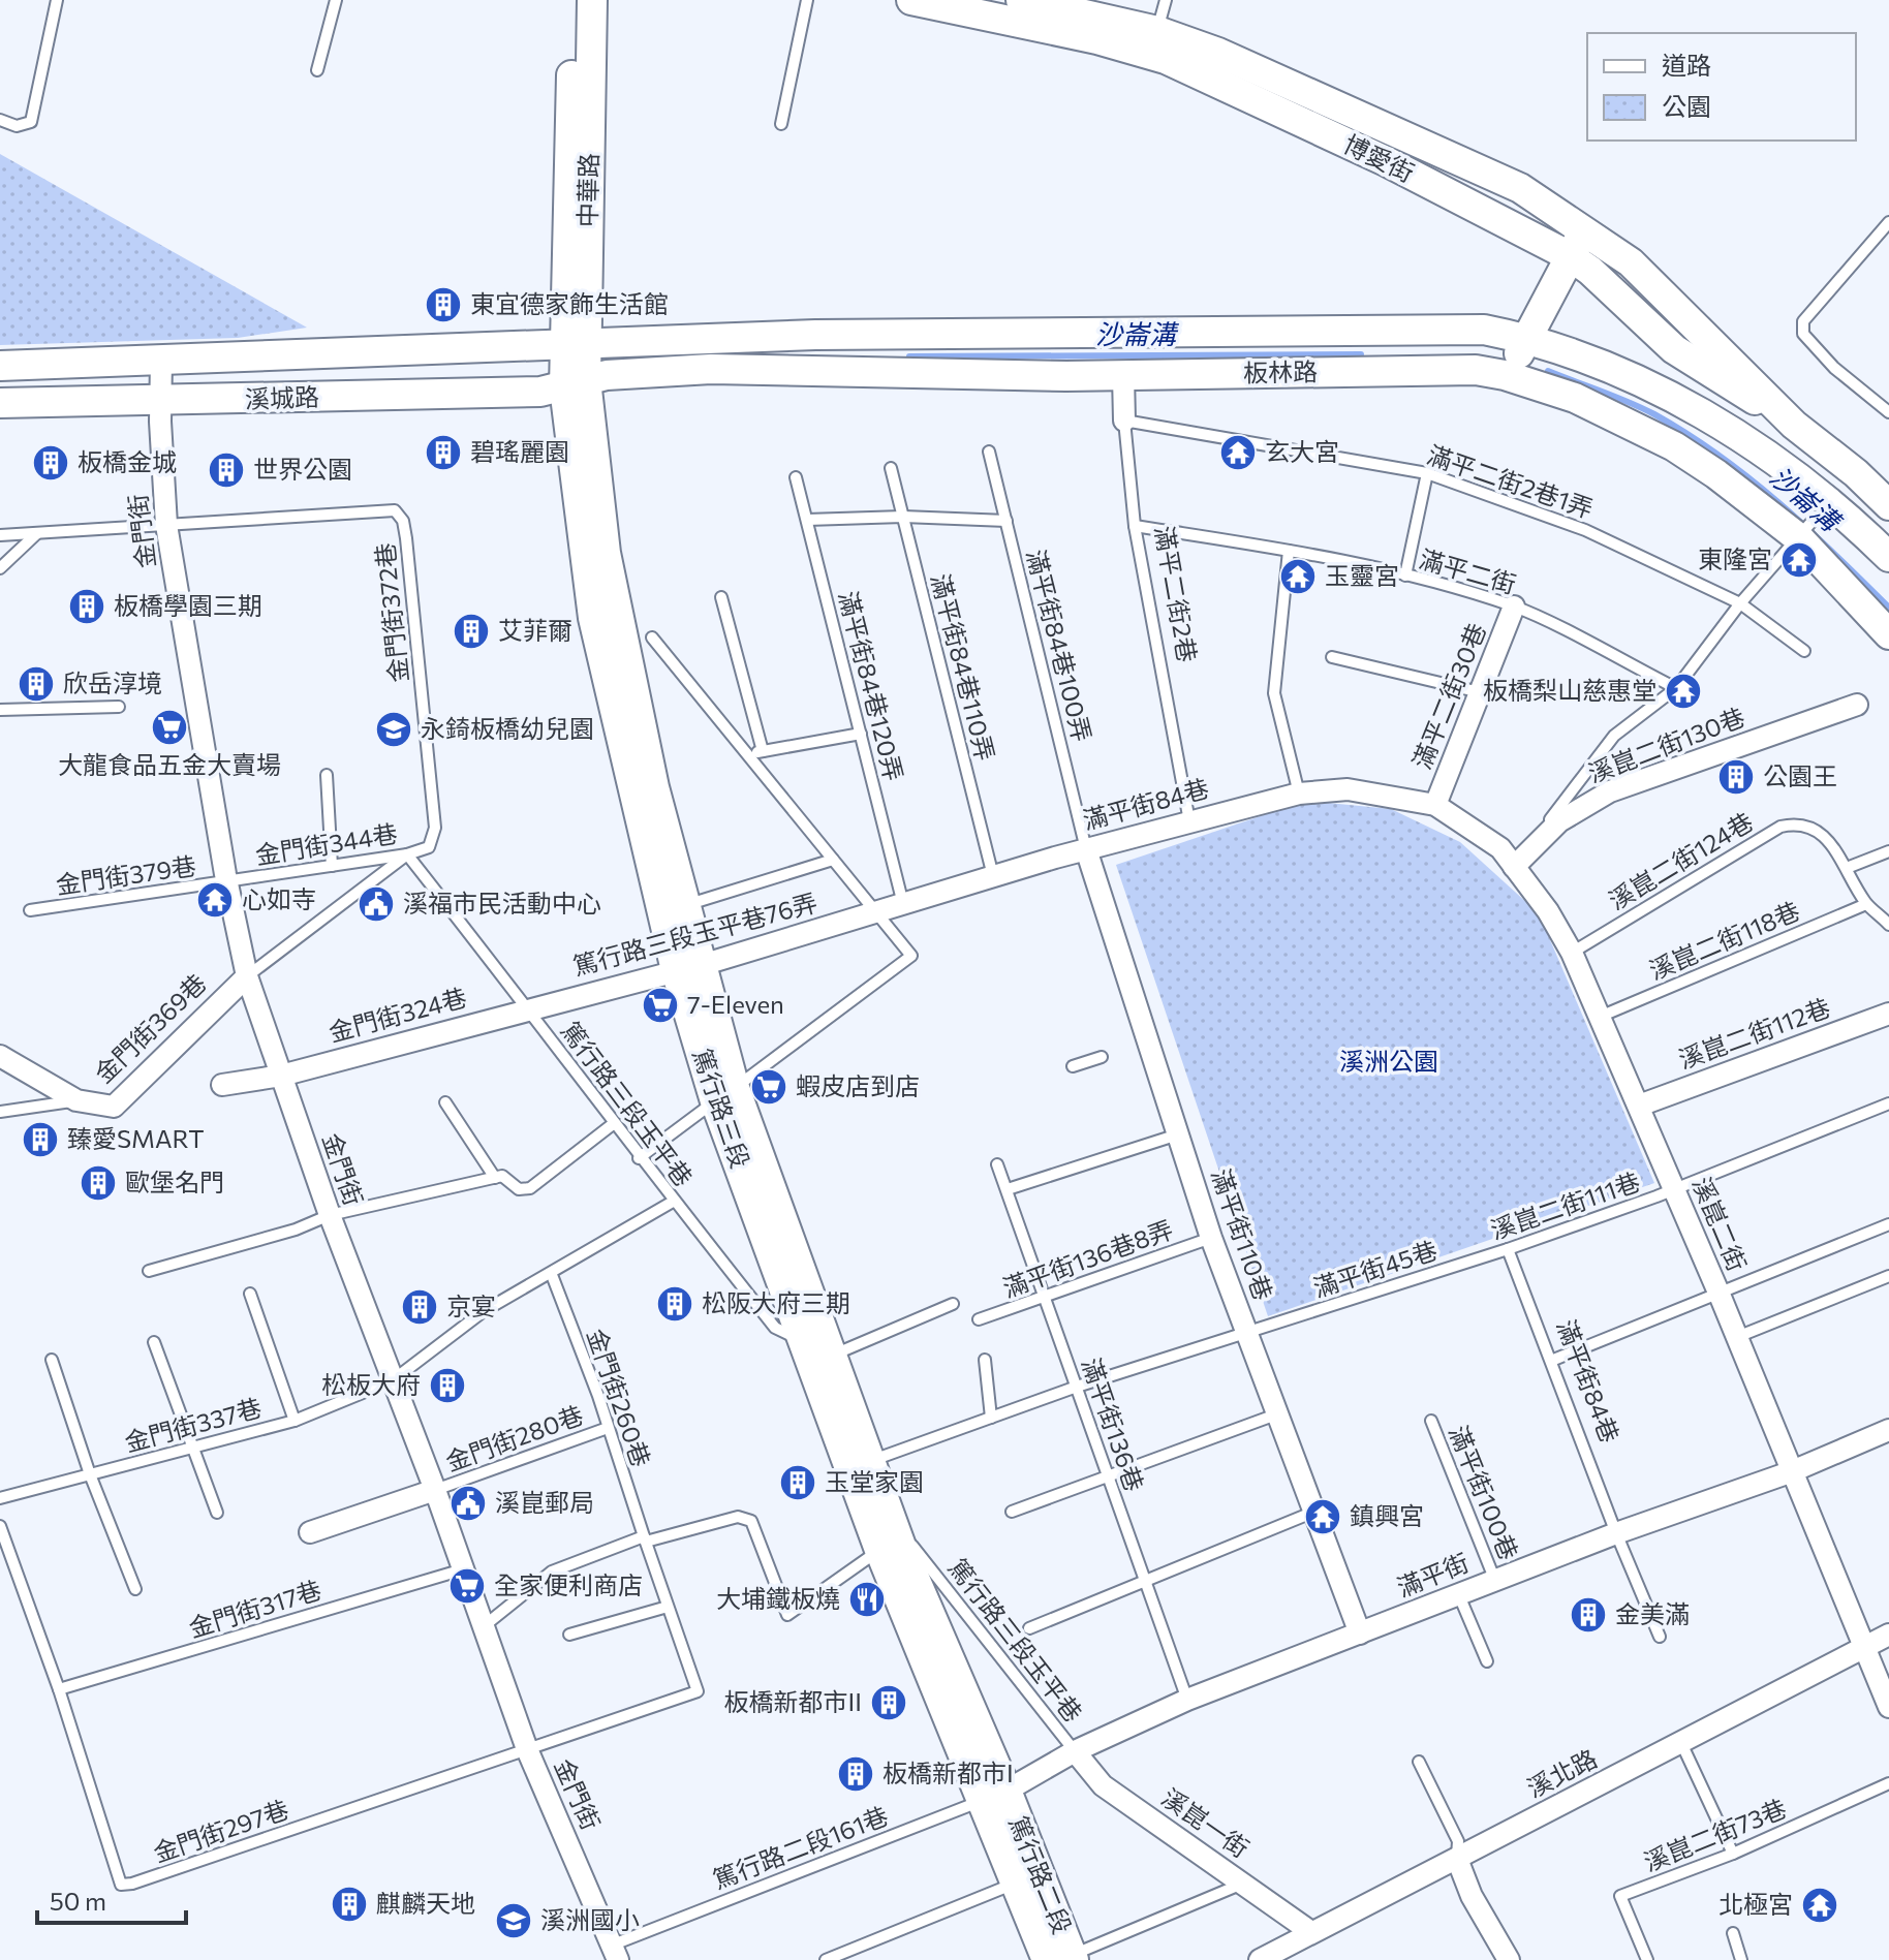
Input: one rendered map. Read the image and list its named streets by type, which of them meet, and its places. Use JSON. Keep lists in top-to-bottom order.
{
  "streets": {
    "street": [
      "博愛街",
      "中華路",
      "板林路",
      "溪城路",
      "金門街",
      "滿平二街2巷",
      "滿平二街30巷",
      "溪崑二街130巷",
      "滿平街84巷",
      "篤行路三段玉平巷76弄",
      "金門街324巷",
      "金門街369巷",
      "溪崑二街112巷",
      "篤行路三段",
      "溪崑二街",
      "滿平街110巷",
      "滿平街",
      "溪北路",
      "溪崑一街",
      "篤行路二段"
    ],
    "lane": [
      "滿平二街2巷1弄",
      "滿平二街",
      "金門街372巷",
      "滿平街84巷100弄",
      "滿平街84巷110弄",
      "滿平街84巷120弄",
      "金門街344巷",
      "溪崑二街124巷",
      "金門街379巷",
      "溪崑二街118巷",
      "篤行路三段玉平巷",
      "溪崑二街111巷",
      "滿平街136巷8弄",
      "滿平街45巷",
      "金門街260巷",
      "滿平街136巷",
      "金門街337巷",
      "金門街280巷",
      "滿平街100巷",
      "金門街317巷",
      "金門街297巷",
      "溪崑二街73巷",
      "篤行路二段161巷"
    ]
  },
  "crossings": [
    ["中華路", "板林路"],
    ["中華路", "溪城路"],
    ["中華路", "篤行路三段"],
    ["板林路", "溪城路"],
    ["板林路", "滿平二街2巷"],
    ["板林路", "篤行路三段"],
    ["溪城路", "金門街"],
    ["溪城路", "篤行路三段"],
    ["滿平二街2巷1弄", "滿平二街2巷"],
    ["金門街", "金門街372巷"],
    ["金門街", "金門街344巷"],
    ["金門街", "金門街379巷"],
    ["金門街", "金門街324巷"],
    ["金門街", "金門街369巷"],
    ["金門街", "金門街260巷"],
    ["金門街", "金門街337巷"],
    ["金門街", "金門街280巷"],
    ["金門街", "金門街317巷"],
    ["金門街", "金門街297巷"],
    ["金門街", "篤行路二段161巷"],
    ["滿平二街", "滿平二街2巷"],
    ["滿平二街", "滿平二街30巷"],
    ["滿平二街2巷", "滿平街84巷"],
    ["金門街372巷", "金門街344巷"],
    ["滿平街84巷100弄", "滿平街84巷"],
    ["滿平街84巷100弄", "滿平街110巷"],
    ["滿平街84巷110弄", "滿平街84巷"],
    ["滿平街84巷120弄", "滿平街84巷"],
    ["滿平二街30巷", "滿平街84巷"],
    ["滿平二街30巷", "溪崑二街"],
    ["溪崑二街130巷", "溪崑二街"],
    ["滿平街84巷", "篤行路三段玉平巷76弄"],
    ["滿平街84巷", "溪崑二街111巷"],
    ["滿平街84巷", "溪崑二街"],
    ["滿平街84巷", "滿平街110巷"],
    ["滿平街84巷", "滿平街"],
    ["金門街344巷", "金門街379巷"],
    ["金門街344巷", "篤行路三段玉平巷"],
    ["溪崑二街124巷", "溪崑二街"],
    ["篤行路三段玉平巷76弄", "金門街324巷"],
    ["篤行路三段玉平巷76弄", "篤行路三段玉平巷"],
    ["篤行路三段玉平巷76弄", "篤行路三段"],
    ["溪崑二街118巷", "溪崑二街"],
    ["金門街324巷", "篤行路三段玉平巷"],
    ["溪崑二街112巷", "溪崑二街"],
    ["篤行路三段玉平巷", "篤行路三段"],
    ["篤行路三段玉平巷", "金門街337巷"],
    ["篤行路三段玉平巷", "滿平街"],
    ["篤行路三段玉平巷", "溪崑一街"],
    ["篤行路三段", "滿平街45巷"],
    ["篤行路三段", "滿平街"],
    ["篤行路三段", "篤行路二段161巷"],
    ["篤行路三段", "篤行路二段"],
    ["溪崑二街111巷", "溪崑二街"],
    ["溪崑二街111巷", "滿平街45巷"],
    ["溪崑二街", "滿平街"],
    ["溪崑二街", "溪北路"],
    ["滿平街110巷", "滿平街136巷8弄"],
    ["滿平街110巷", "滿平街45巷"],
    ["滿平街110巷", "滿平街"],
    ["滿平街136巷8弄", "滿平街136巷"],
    ["滿平街45巷", "滿平街136巷"],
    ["金門街260巷", "金門街337巷"],
    ["金門街260巷", "金門街280巷"],
    ["金門街260巷", "金門街297巷"],
    ["滿平街136巷", "滿平街"],
    ["滿平街100巷", "滿平街"],
    ["滿平街", "溪崑一街"],
    ["滿平街", "篤行路二段161巷"],
    ["滿平街", "篤行路二段"],
    ["金門街317巷", "金門街297巷"],
    ["溪北路", "溪崑一街"],
    ["篤行路二段161巷", "篤行路二段"]
  ],
  "water": ["沙崙溝"],
  "parks": ["溪洲公園"],
  "places": {
    "building": [
      "東宜德家飾生活館",
      "碧瑤麗園",
      "板橋金城",
      "世界公園",
      "板橋學園三期",
      "艾菲爾",
      "欣岳淳境",
      "公園王",
      "臻愛SMART",
      "歐堡名門",
      "松阪大府三期",
      "京宴",
      "松板大府",
      "玉堂家園",
      "金美滿",
      "板橋新都市II",
      "板橋新都市I",
      "麒麟天地"
    ],
    "temple": [
      "玄大宮",
      "東隆宮",
      "玉靈宮",
      "板橋梨山慈惠堂",
      "心如寺",
      "鎮興宮",
      "北極宮"
    ],
    "supermarket": [
      "大龍食品五金大賣場",
      "7-Eleven",
      "蝦皮店到店",
      "全家便利商店"
    ],
    "school or university": ["永錡板橋幼兒園", "溪洲國小"],
    "public building": ["溪福市民活動中心", "溪崑郵局"],
    "restaurant": ["大埔鐵板燒"]
  },
  "legend": ["道路", "公園"],
  "scale_bar": "50 m"
}
